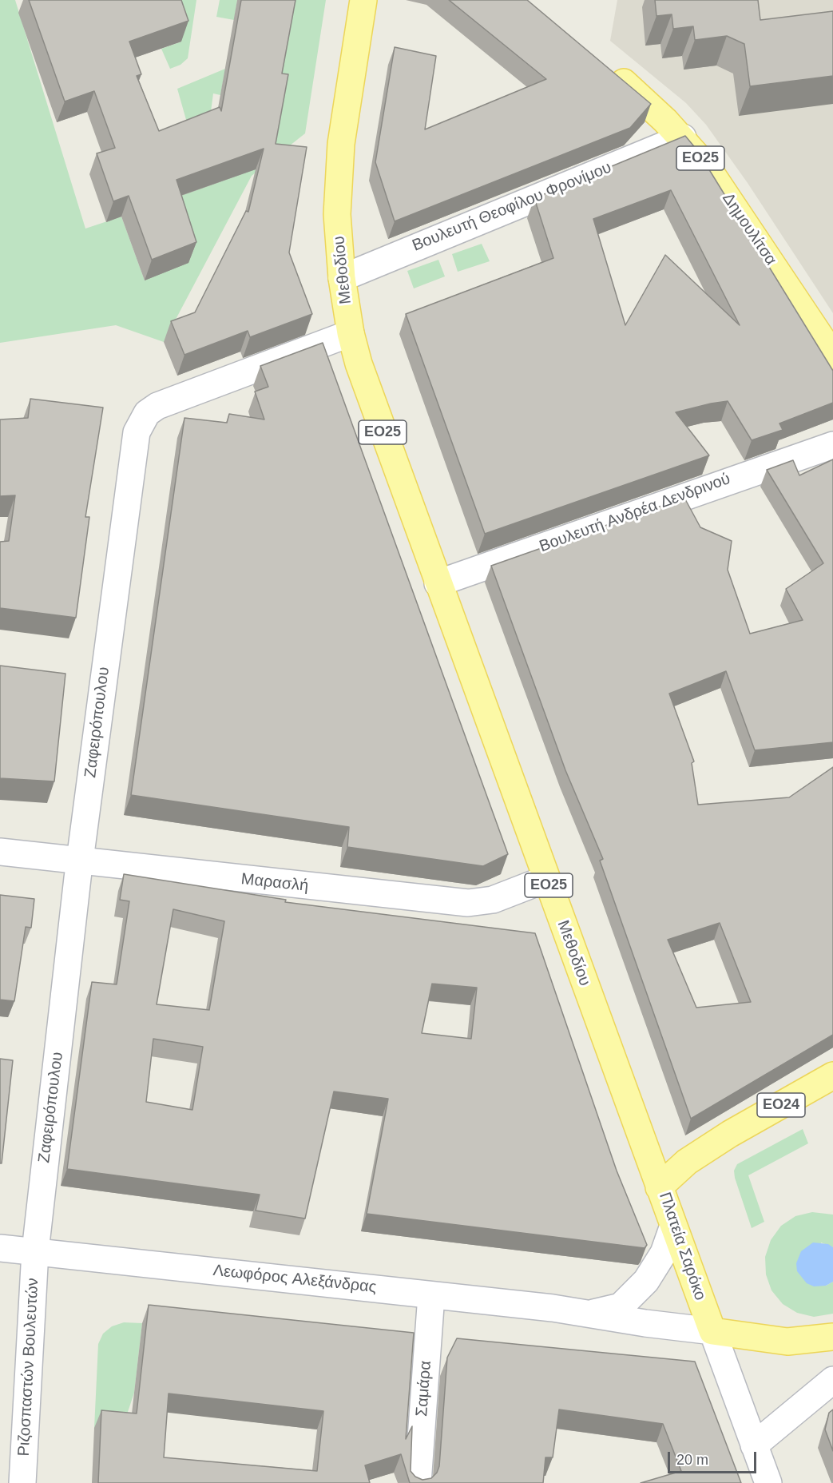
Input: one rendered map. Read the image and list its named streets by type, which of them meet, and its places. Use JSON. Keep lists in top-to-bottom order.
{
  "streets": {
    "main road": [
      "ΕΟ25",
      "Δημουλίτσα",
      "Μεθοδίου",
      "ΕΟ24",
      "Πλατεία Σαρόκο"
    ],
    "street": [
      "Βουλευτή Θεοφίλου Φρονίμου",
      "Βουλευτή Ανδρέα Δενδρινού",
      "Ζαφειρόπουλου",
      "Μαρασλή",
      "Λεωφόρος Αλεξάνδρας",
      "Ριζοσπαστών Βουλευτών",
      "Σαμάρα"
    ]
  },
  "crossings": [
    ["Βουλευτή Θεοφίλου Φρονίμου", "Δημουλίτσα"],
    ["Βουλευτή Θεοφίλου Φρονίμου", "Μεθοδίου"],
    ["Μεθοδίου", "Βουλευτή Ανδρέα Δενδρινού"],
    ["Μεθοδίου", "Ζαφειρόπουλου"],
    ["Μεθοδίου", "Μαρασλή"],
    ["Μεθοδίου", "Πλατεία Σαρόκο"],
    ["Ζαφειρόπουλου", "Μαρασλή"],
    ["Ζαφειρόπουλου", "Λεωφόρος Αλεξάνδρας"],
    ["Ζαφειρόπουλου", "Ριζοσπαστών Βουλευτών"],
    ["Πλατεία Σαρόκο", "Λεωφόρος Αλεξάνδρας"],
    ["Λεωφόρος Αλεξάνδρας", "Ριζοσπαστών Βουλευτών"],
    ["Λεωφόρος Αλεξάνδρας", "Σαμάρα"]
  ],
  "scale_bar": "20 m"
}
